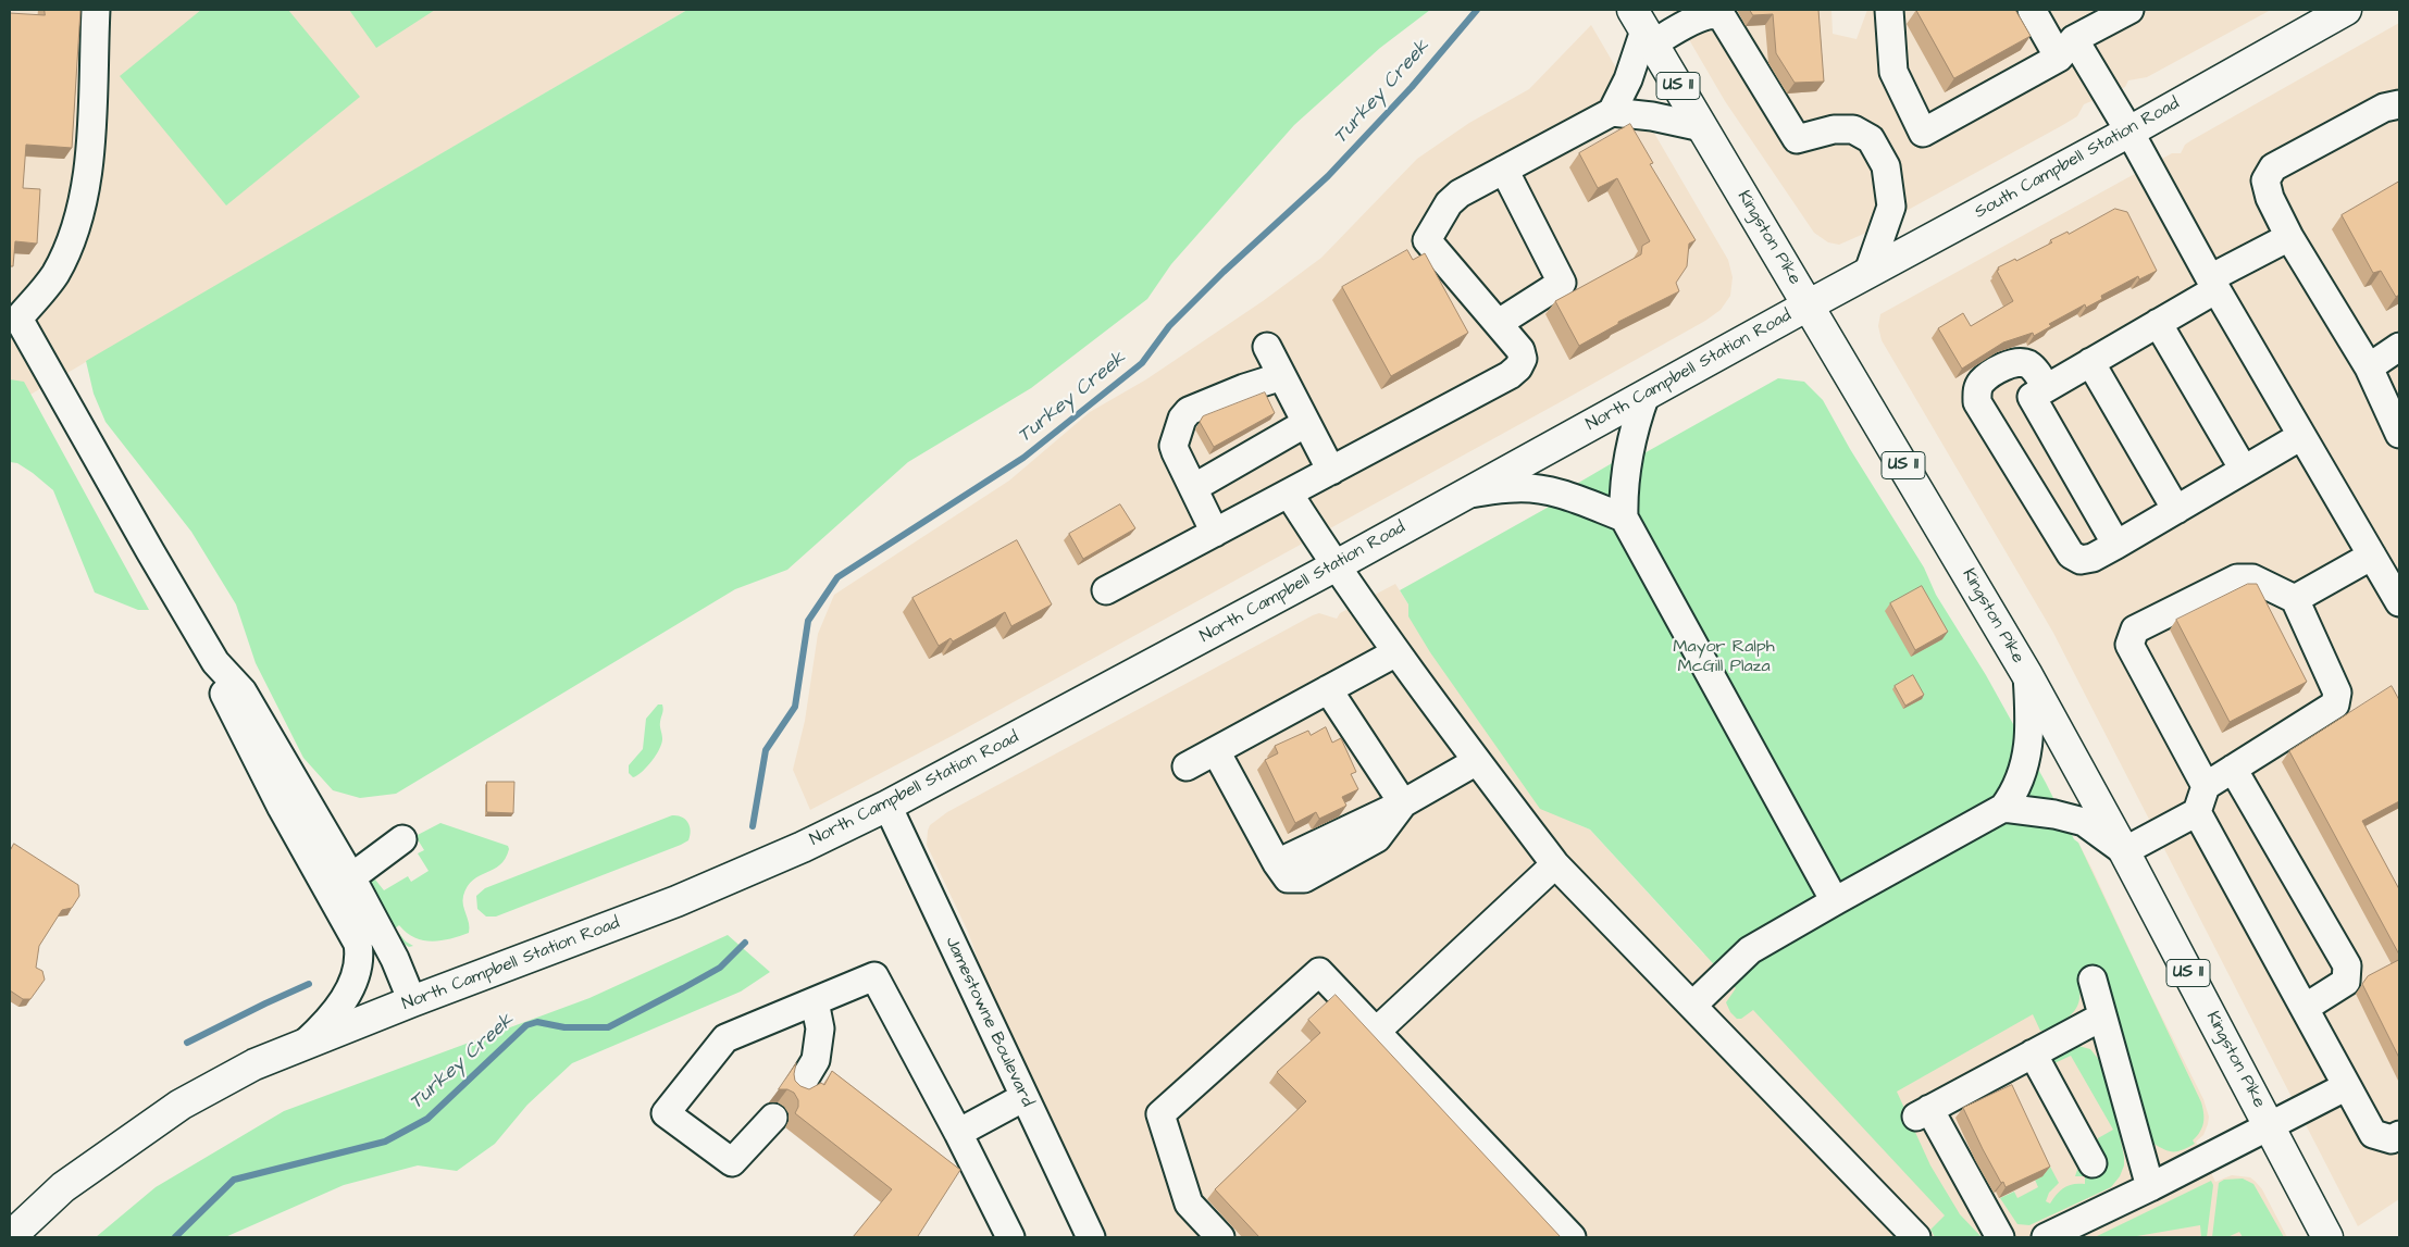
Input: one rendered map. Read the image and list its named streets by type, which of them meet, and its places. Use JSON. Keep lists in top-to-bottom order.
{
  "streets": {
    "main road": [
      "US 11",
      "South Campbell Station Road",
      "Kingston Pike",
      "North Campbell Station Road"
    ],
    "street": ["Jamestowne Boulevard"]
  },
  "crossings": [
    ["South Campbell Station Road", "Kingston Pike"],
    ["South Campbell Station Road", "North Campbell Station Road"],
    ["Kingston Pike", "North Campbell Station Road"],
    ["North Campbell Station Road", "Jamestowne Boulevard"]
  ],
  "water": ["Turkey Creek"],
  "parks": ["Mayor Ralph McGill Plaza"]
}
